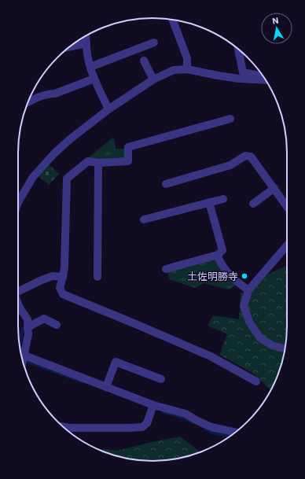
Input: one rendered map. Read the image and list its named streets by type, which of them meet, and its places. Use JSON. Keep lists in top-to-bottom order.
{
  "places": ["土佐明勝寺"],
  "north": "top"
}
